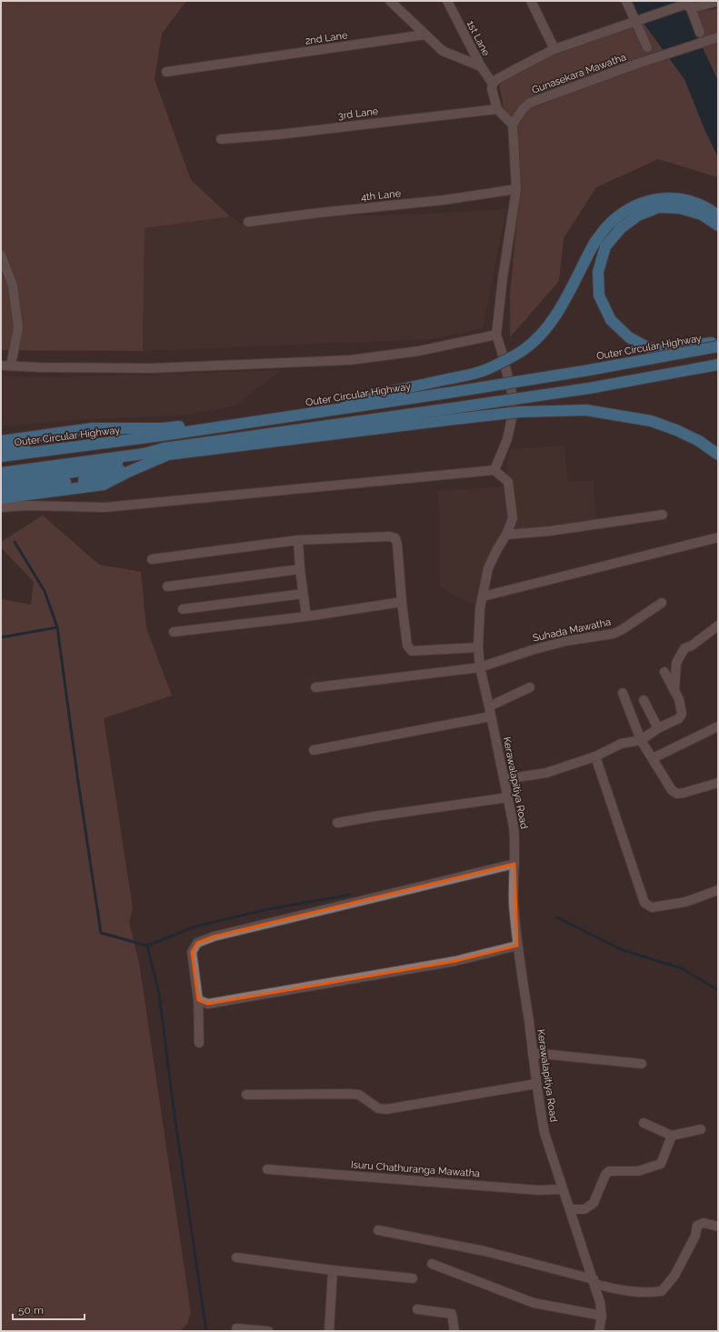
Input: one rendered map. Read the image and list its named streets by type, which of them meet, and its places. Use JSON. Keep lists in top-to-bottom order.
{
  "streets": {
    "highway": ["Outer Circular Highway"],
    "street": [
      "2nd Lane",
      "1st Lane",
      "Gunasekara Mawatha",
      "3rd Lane",
      "4th Lane",
      "Suhada Mawatha",
      "Kerawalapitiya Road",
      "Isuru Chathuranga Mawatha"
    ]
  },
  "crossings": [
    ["Suhada Mawatha", "Kerawalapitiya Road"],
    ["Kerawalapitiya Road", "Isuru Chathuranga Mawatha"]
  ],
  "scale_bar": "50 m"
}
